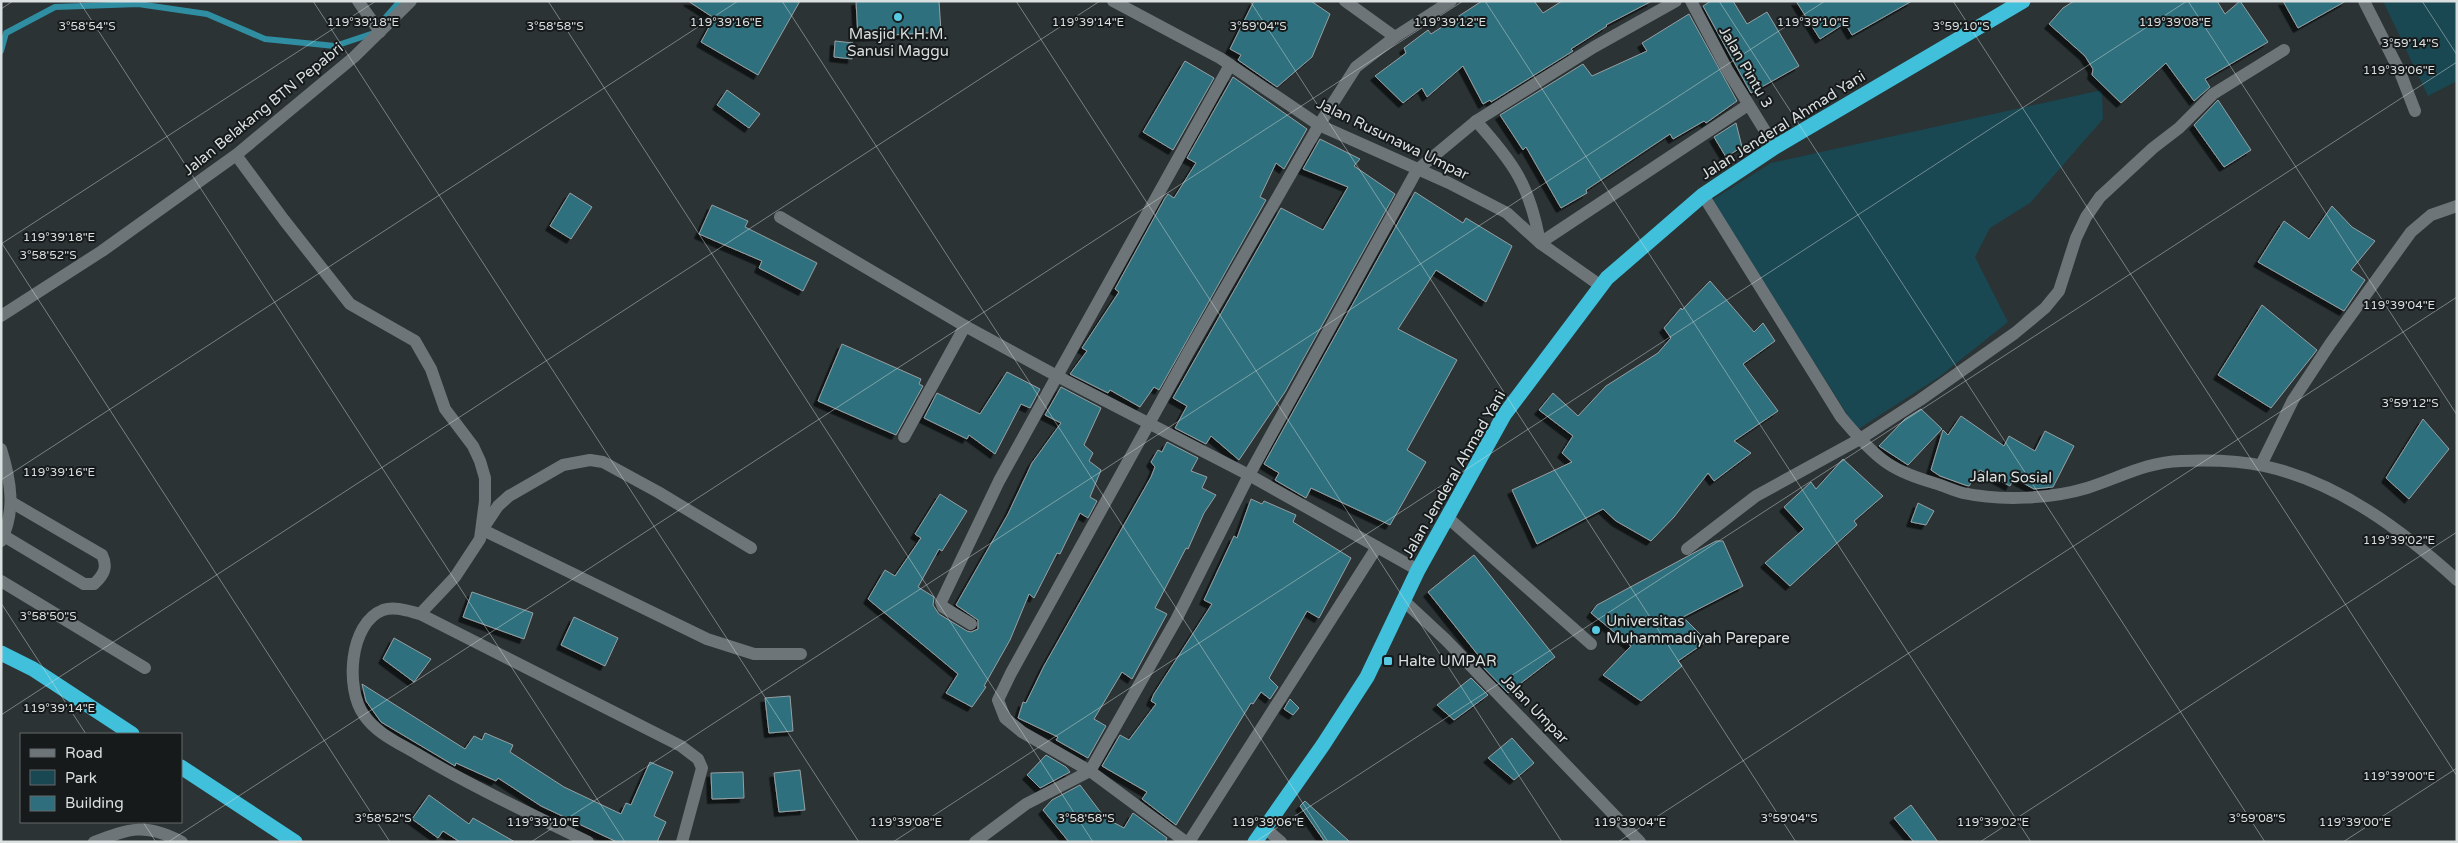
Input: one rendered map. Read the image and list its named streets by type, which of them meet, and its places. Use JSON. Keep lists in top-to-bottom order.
{
  "streets": {
    "highway": ["Jalan Jenderal Ahmad Yani"],
    "street": [
      "Jalan Pintu 3",
      "Jalan Belakang BTN Pepabri",
      "Jalan Rusunawa Umpar",
      "Jalan Sosial",
      "Jalan Umpar"
    ]
  },
  "crossings": [
    ["Jalan Pintu 3", "Jalan Jenderal Ahmad Yani"],
    ["Jalan Jenderal Ahmad Yani", "Jalan Rusunawa Umpar"],
    ["Jalan Jenderal Ahmad Yani", "Jalan Sosial"],
    ["Jalan Jenderal Ahmad Yani", "Jalan Umpar"]
  ],
  "places": {
    "other": ["Masjid K.H.M. Sanusi Maggu", "Universitas Muhammadiyah Parepare"],
    "transit": ["Halte UMPAR"]
  },
  "legend": ["Road", "Park", "Building"],
  "coordinates": [
    "119°39'18\"E",
    "119°39'16\"E",
    "119°39'14\"E",
    "119°39'12\"E",
    "119°39'10\"E",
    "119°39'08\"E",
    "3°58'54\"S",
    "3°58'58\"S",
    "3°59'04\"S",
    "3°59'10\"S",
    "3°59'14\"S",
    "119°39'06\"E",
    "3°58'52\"S",
    "119°39'04\"E",
    "3°59'12\"S",
    "119°39'02\"E",
    "3°58'50\"S",
    "119°39'00\"E",
    "3°59'08\"S"
  ]
}
